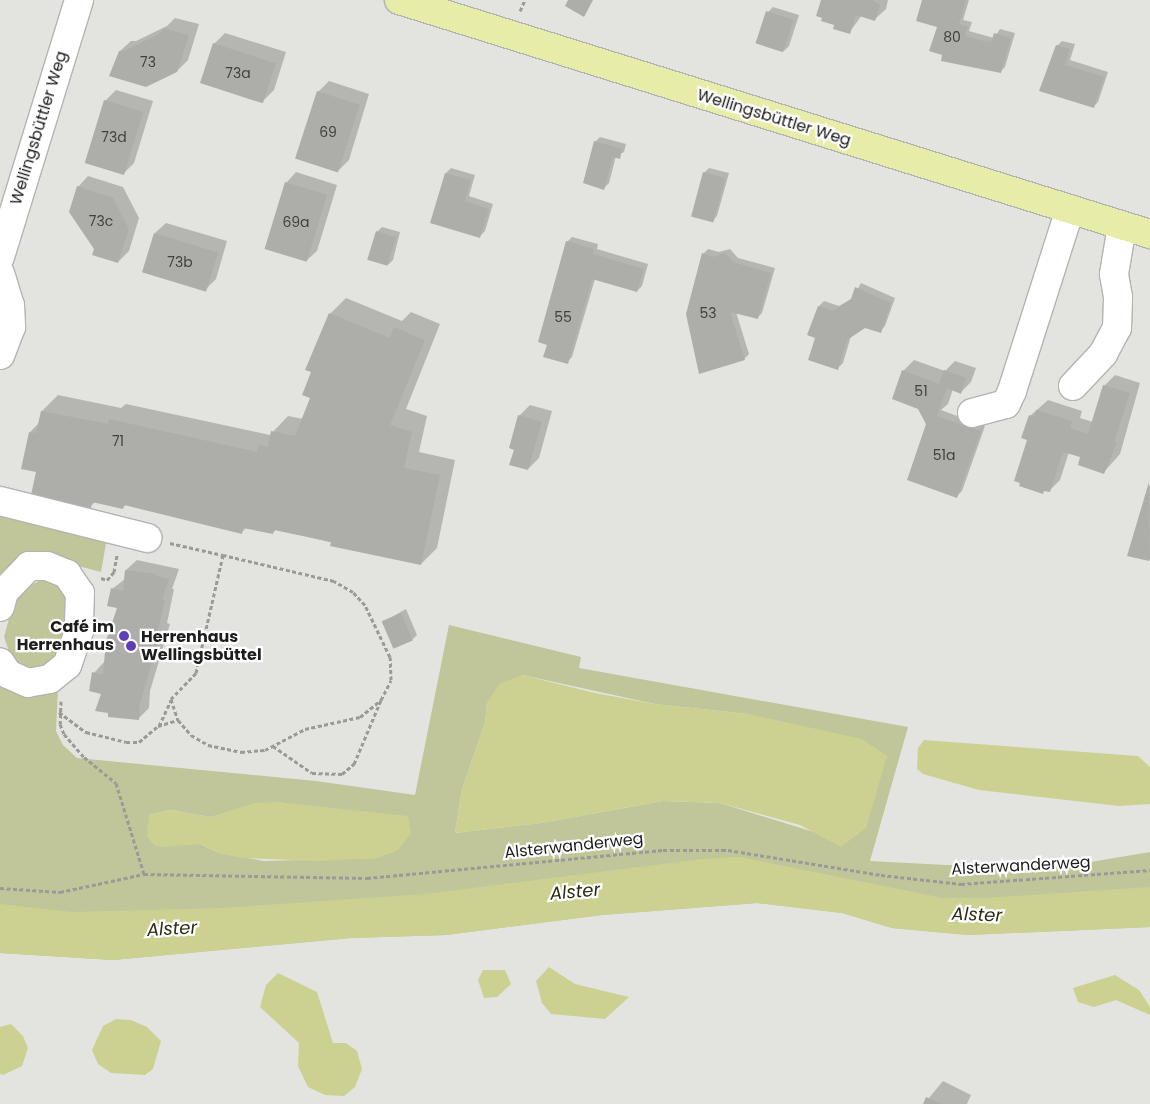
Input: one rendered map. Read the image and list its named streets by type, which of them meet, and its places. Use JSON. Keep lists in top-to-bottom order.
{
  "streets": {
    "main road": ["Wellingsbüttler Weg"],
    "path": ["Alsterwanderweg"]
  },
  "water": ["Alster"],
  "places": ["Café im Herrenhaus", "Herrenhaus Wellingsbüttel"],
  "house_numbers": [
    "80",
    "73",
    "73a",
    "69",
    "73d",
    "73c",
    "69a",
    "73b",
    "53",
    "55",
    "51",
    "71",
    "51a"
  ]
}
